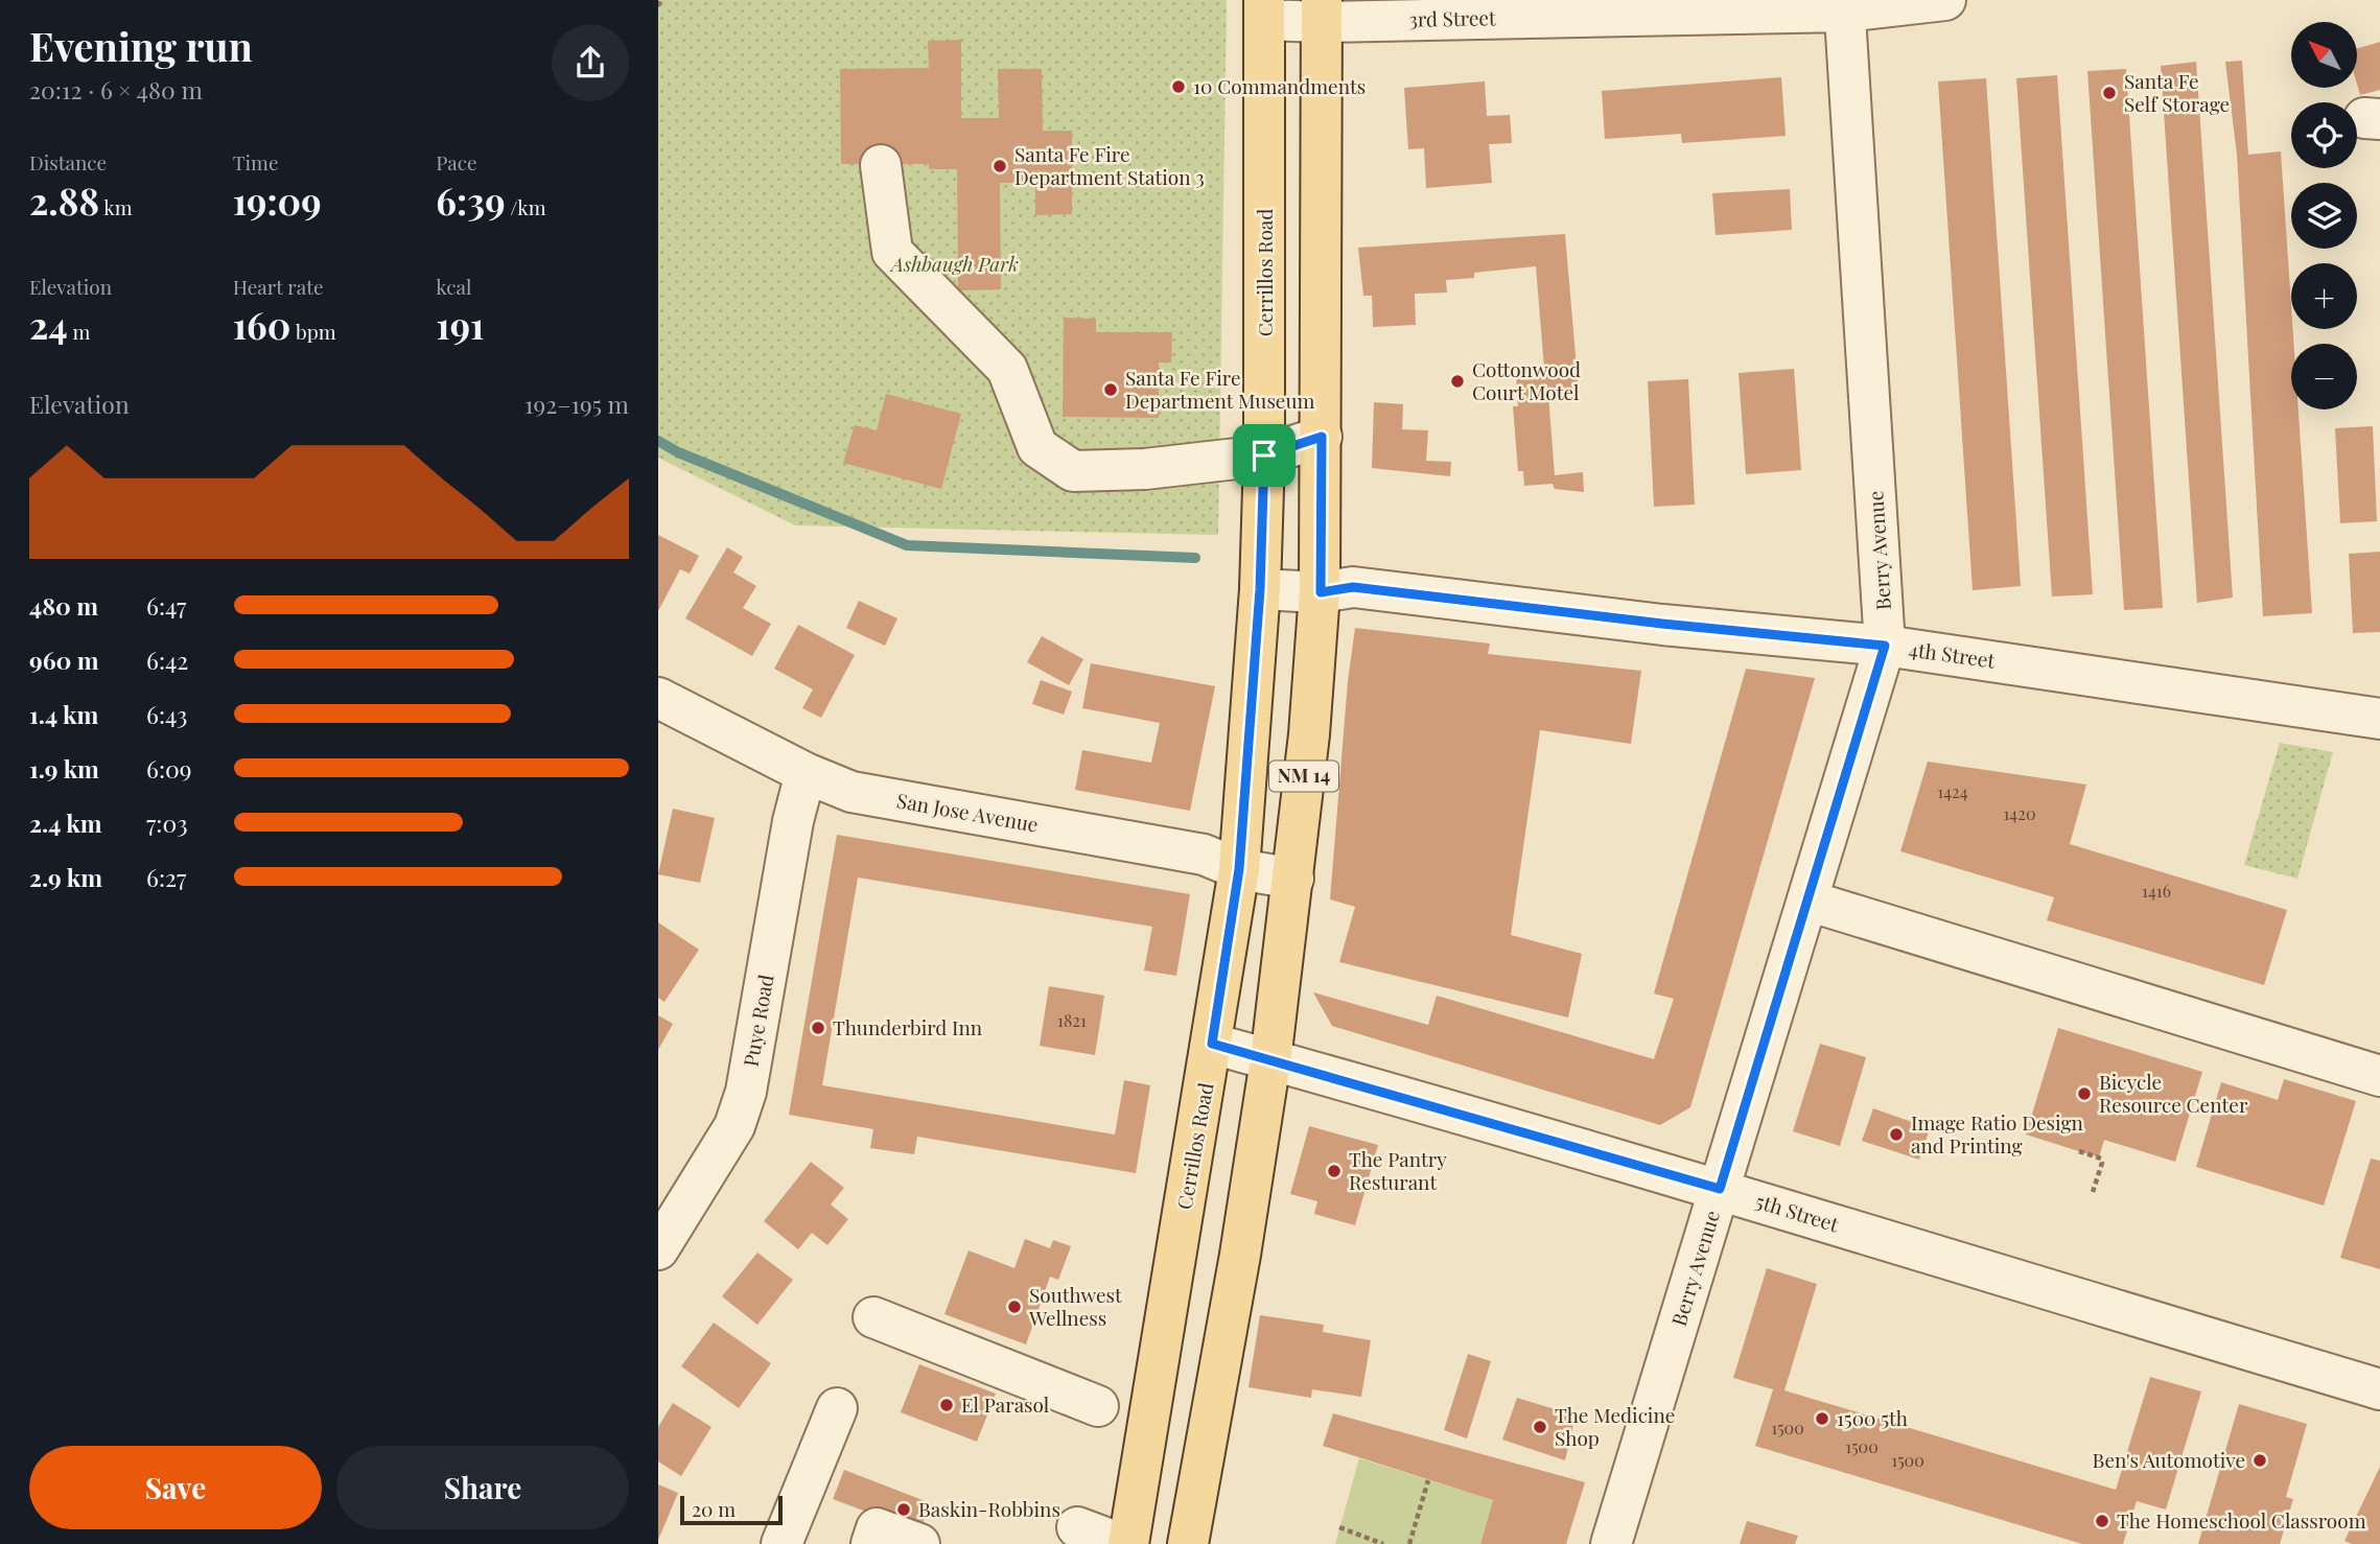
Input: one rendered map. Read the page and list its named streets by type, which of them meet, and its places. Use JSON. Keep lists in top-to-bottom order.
{
  "streets": {
    "main road": ["Cerrillos Road", "NM 14"],
    "street": [
      "3rd Street",
      "Berry Avenue",
      "4th Street",
      "San Jose Avenue",
      "Puye Road",
      "5th Street"
    ]
  },
  "crossings": [
    ["3rd Street", "Cerrillos Road"],
    ["3rd Street", "Berry Avenue"],
    ["3rd Street", "NM 14"],
    ["Cerrillos Road", "4th Street"],
    ["Cerrillos Road", "San Jose Avenue"],
    ["Cerrillos Road", "5th Street"],
    ["Berry Avenue", "4th Street"],
    ["Berry Avenue", "5th Street"],
    ["4th Street", "NM 14"],
    ["NM 14", "San Jose Avenue"],
    ["NM 14", "5th Street"],
    ["San Jose Avenue", "Puye Road"]
  ],
  "parks": ["Ashbaugh Park"],
  "places": [
    "10 Commandments",
    "Santa Fe Self Storage",
    "Santa Fe Fire Department Station 3",
    "Cottonwood Court Motel",
    "Santa Fe Fire Department Museum",
    "Thunderbird Inn",
    "Bicycle Resource Center",
    "Image Ratio Design and Printing",
    "The Pantry Resturant",
    "Southwest Wellness",
    "El Parasol",
    "1500 5th",
    "The Medicine Shop",
    "Ben's Automotive",
    "Baskin-Robbins",
    "The Homeschool Classroom"
  ],
  "house_numbers": [
    "1424",
    "1420",
    "1416",
    "1821",
    "1500",
    "1500",
    "1500"
  ],
  "scale_bar": "20 m",
  "north": "top left",
  "page": {
    "heading": ["Evening run", "20:12 · 6 × 480 m"],
    "map_buttons": ["+", "−"],
    "stats": [
      ["Distance", "2.88 km"],
      ["Time", "19:09"],
      ["Pace", "6:39 /km"],
      ["Elevation", "24 m"],
      ["Heart rate", "160 bpm"],
      ["kcal", "191"]
    ],
    "chart": ["Elevation", "192–195 m"],
    "list": [
      {
        "name": "480 m",
        "note": "6:47"
      },
      {
        "name": "960 m",
        "note": "6:42"
      },
      {
        "name": "1.4 km",
        "note": "6:43"
      },
      {
        "name": "1.9 km",
        "note": "6:09"
      },
      {
        "name": "2.4 km",
        "note": "7:03"
      },
      {
        "name": "2.9 km",
        "note": "6:27"
      }
    ],
    "buttons": ["Save", "Share"],
    "scale": "20 m"
  }
}
